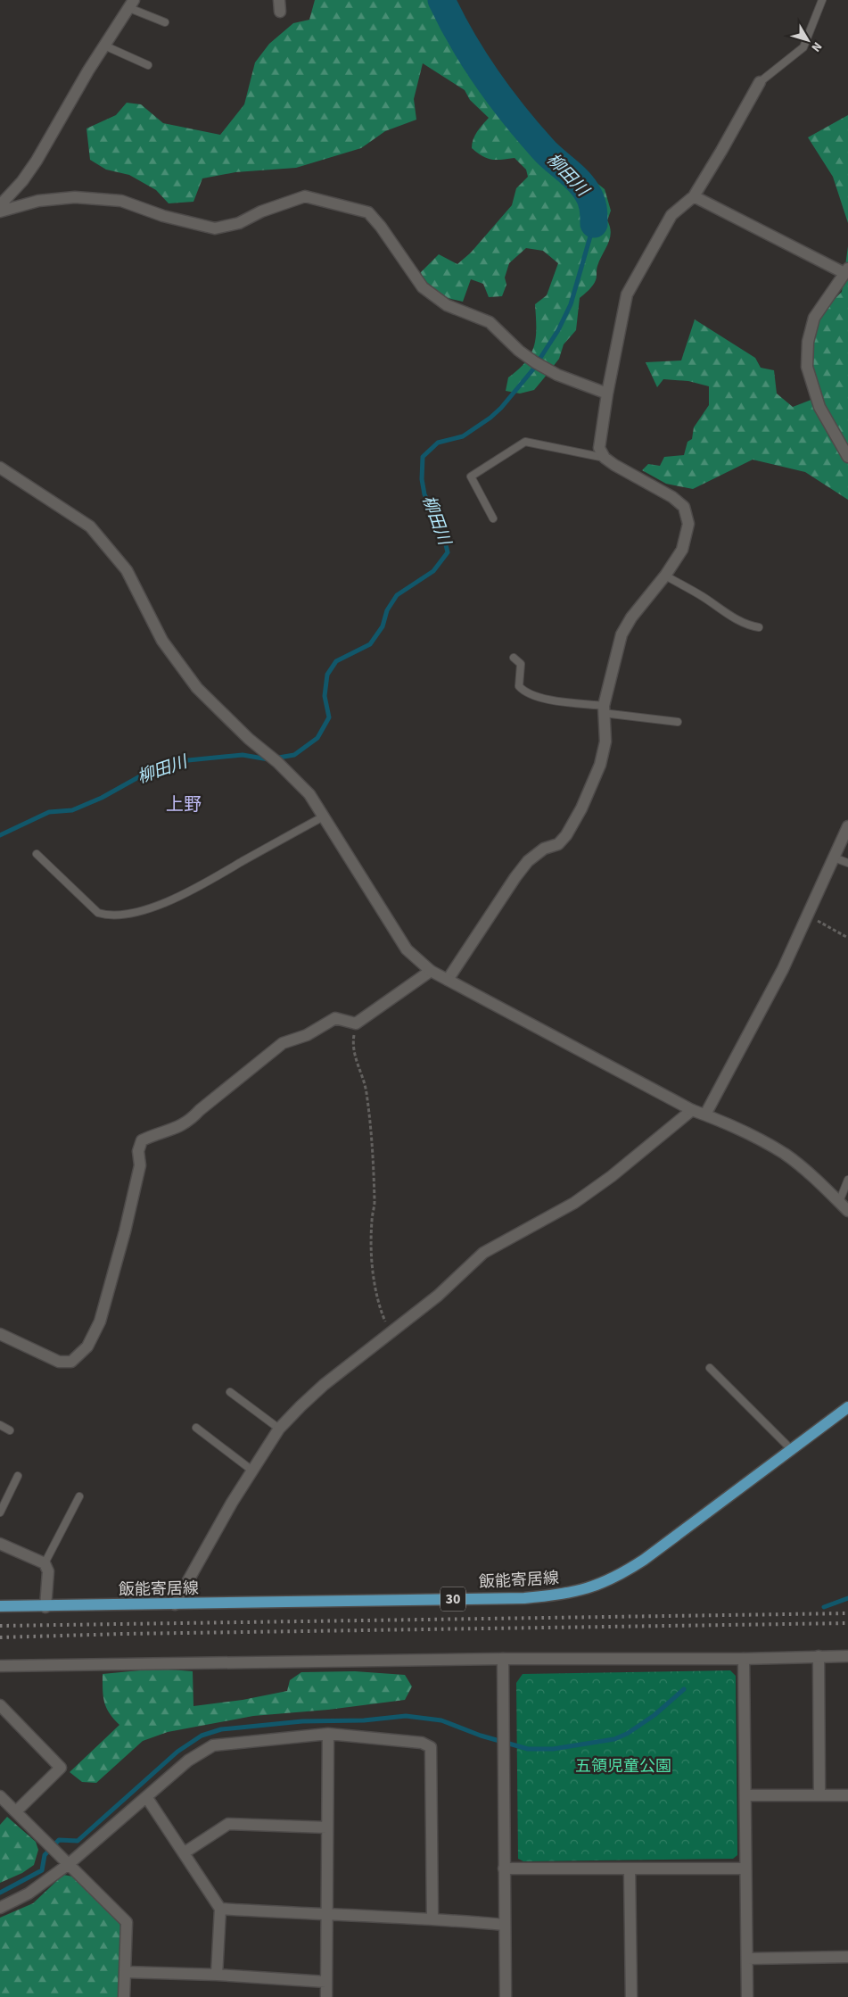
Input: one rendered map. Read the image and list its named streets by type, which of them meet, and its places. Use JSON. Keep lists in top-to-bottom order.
{
  "streets": {
    "main road": ["飯能寄居線", "30"]
  },
  "districts": ["上野"],
  "water": ["柳田川"],
  "parks": ["五領児童公園"],
  "north": "bottom right"
}
